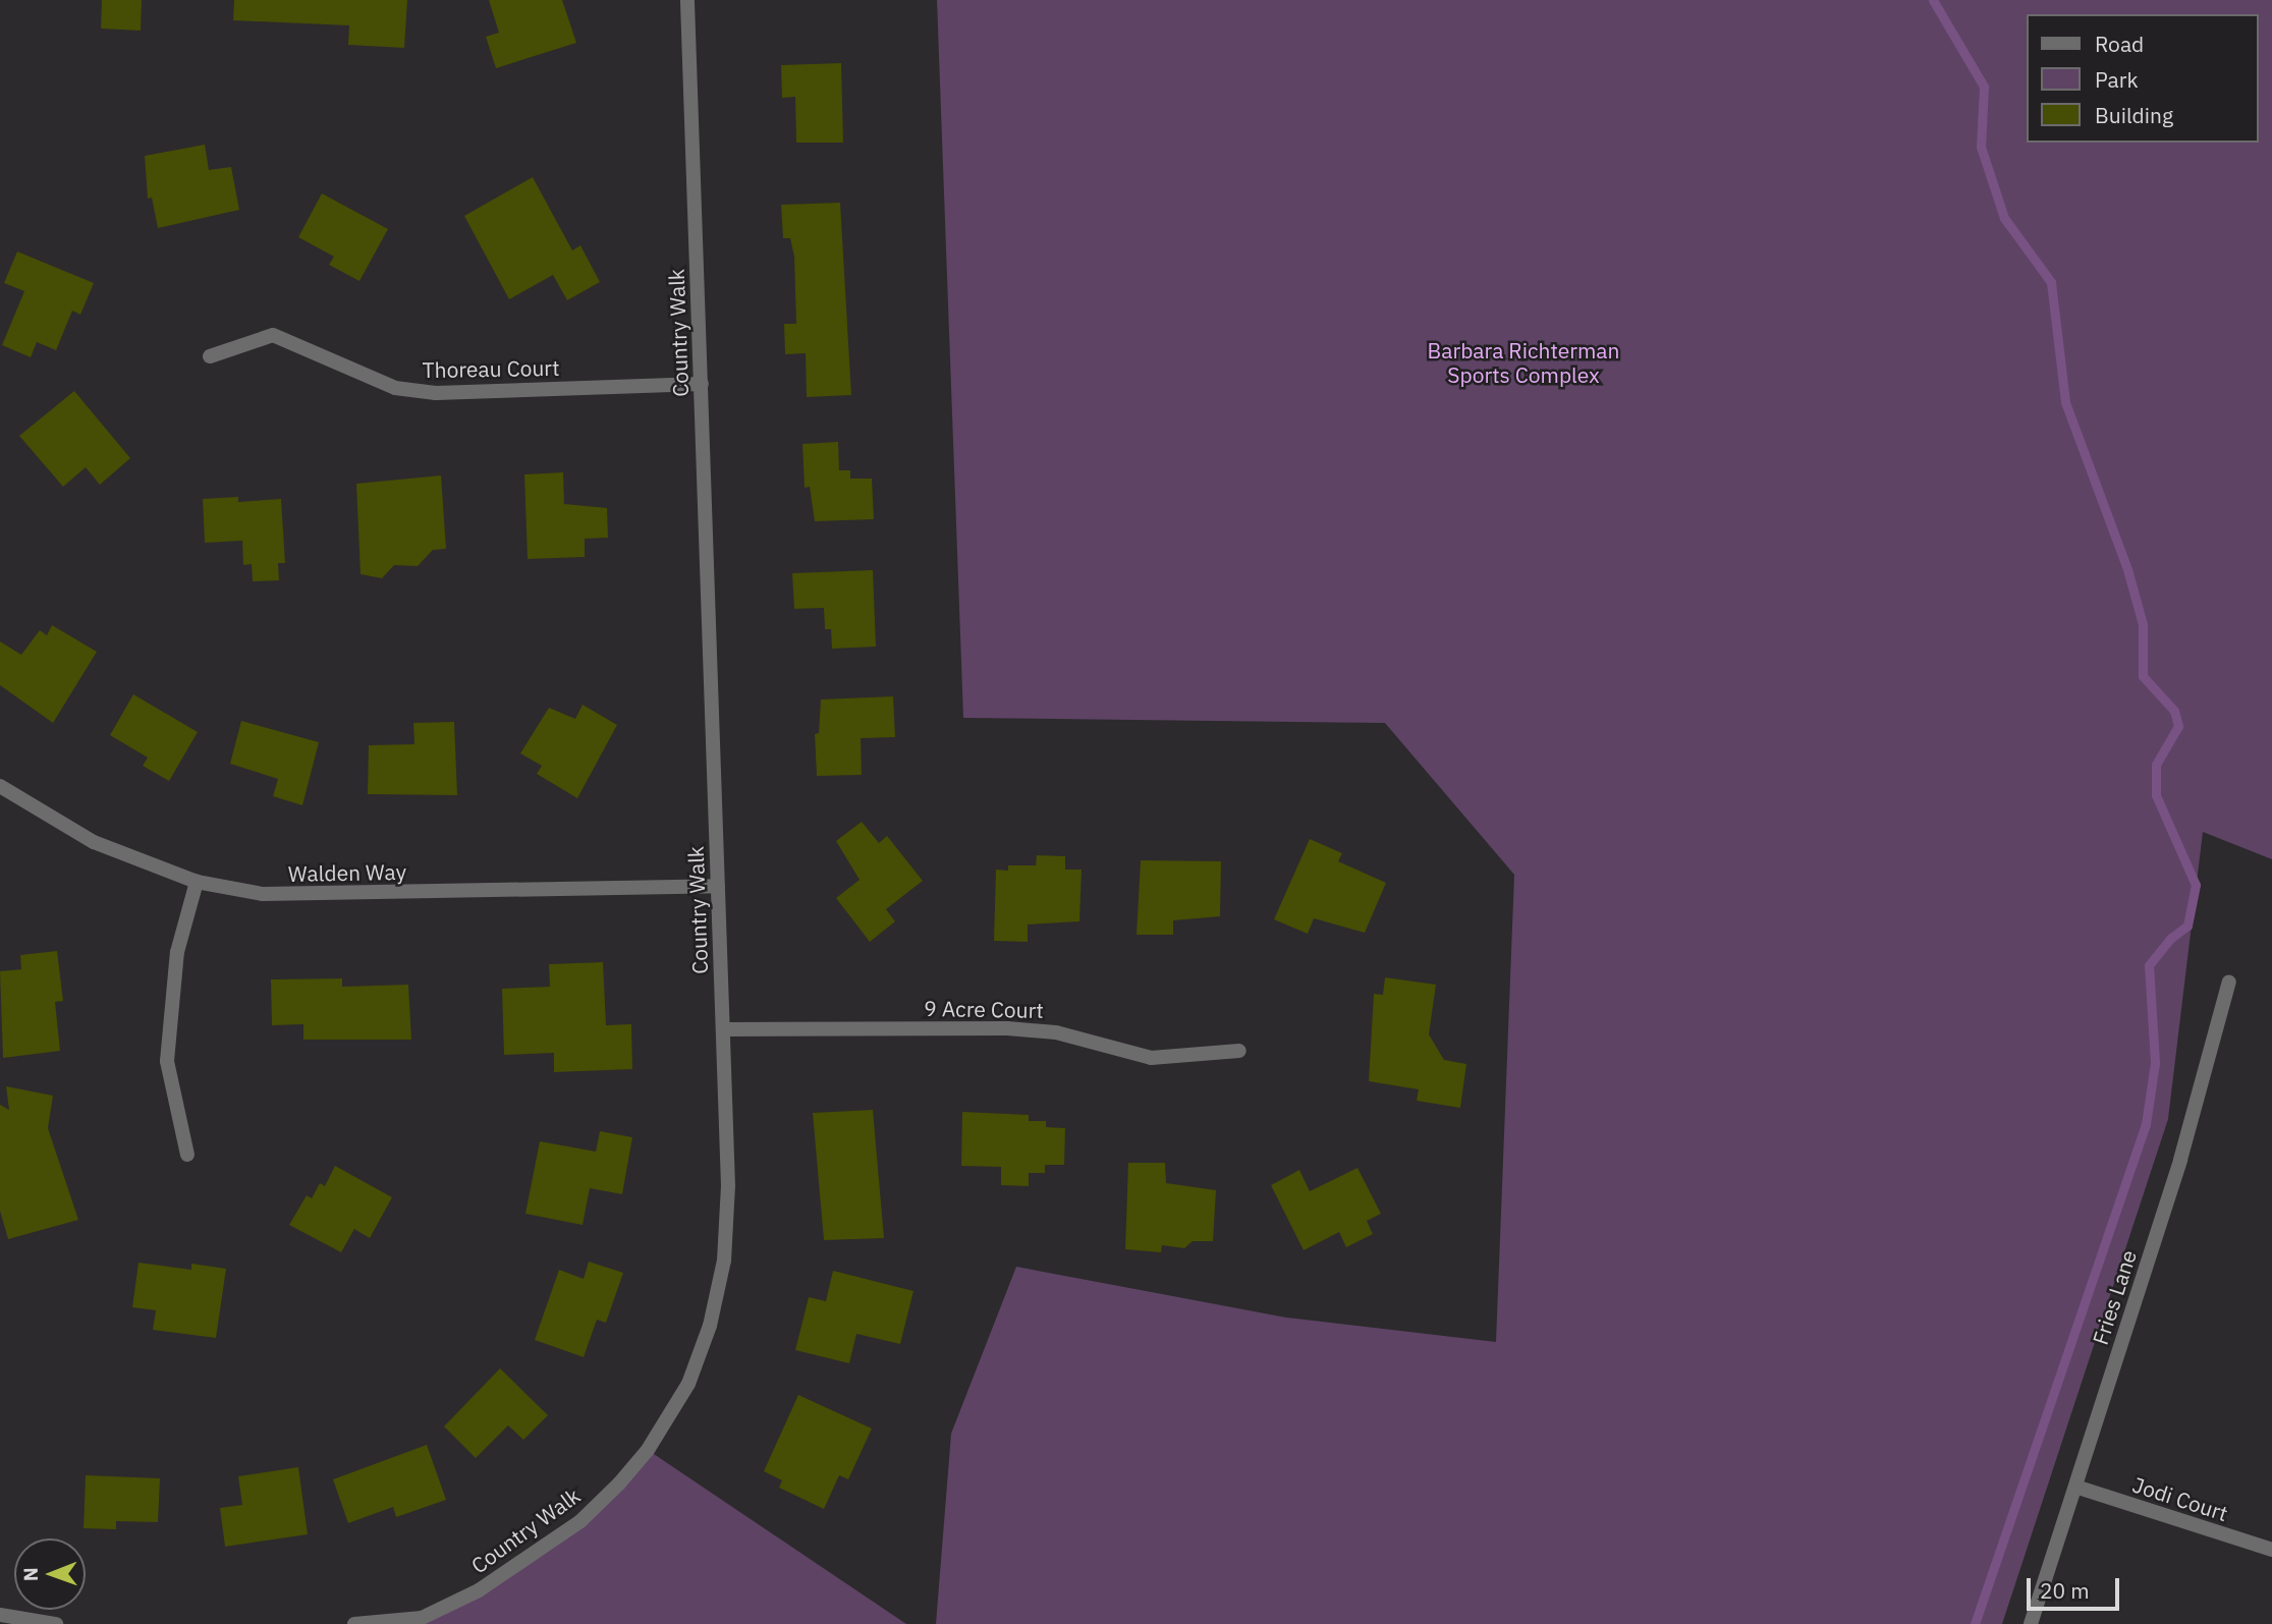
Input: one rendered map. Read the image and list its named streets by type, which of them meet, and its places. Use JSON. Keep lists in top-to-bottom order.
{
  "streets": {
    "street": [
      "Country Walk",
      "Thoreau Court",
      "Walden Way",
      "9 Acre Court",
      "Fries Lane",
      "Jodi Court"
    ]
  },
  "crossings": [
    ["Country Walk", "Thoreau Court"],
    ["Country Walk", "Walden Way"],
    ["Country Walk", "9 Acre Court"],
    ["Fries Lane", "Jodi Court"]
  ],
  "parks": ["Barbara Richterman Sports Complex"],
  "legend": ["Road", "Park", "Building"],
  "scale_bar": "20 m",
  "north": "left"
}
